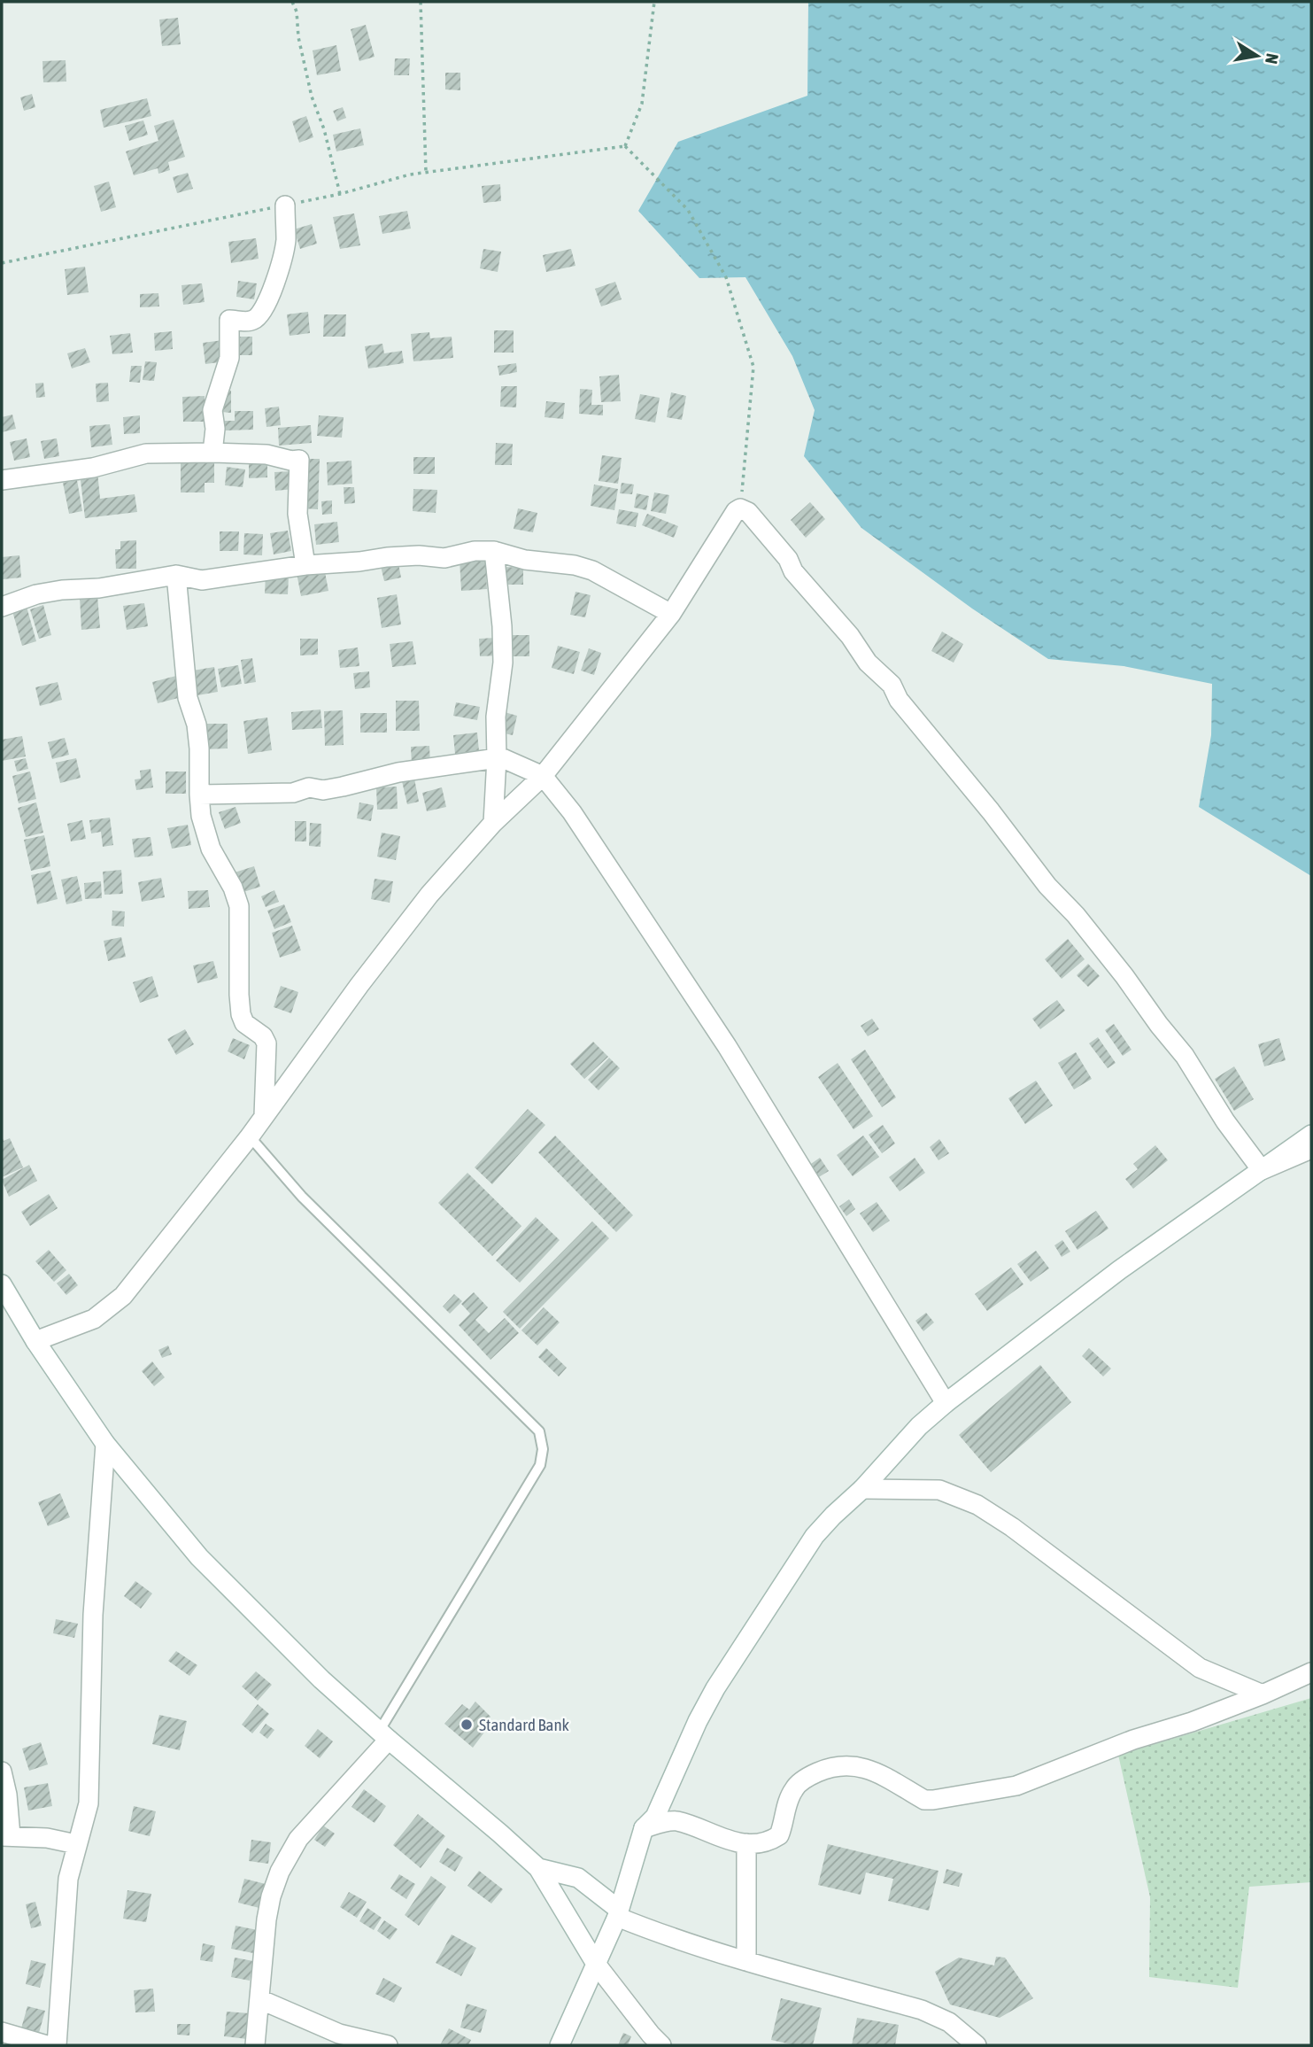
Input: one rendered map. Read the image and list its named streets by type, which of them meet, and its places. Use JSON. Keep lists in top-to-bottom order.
{
  "places": ["Standard Bank"],
  "north": "right"
}
